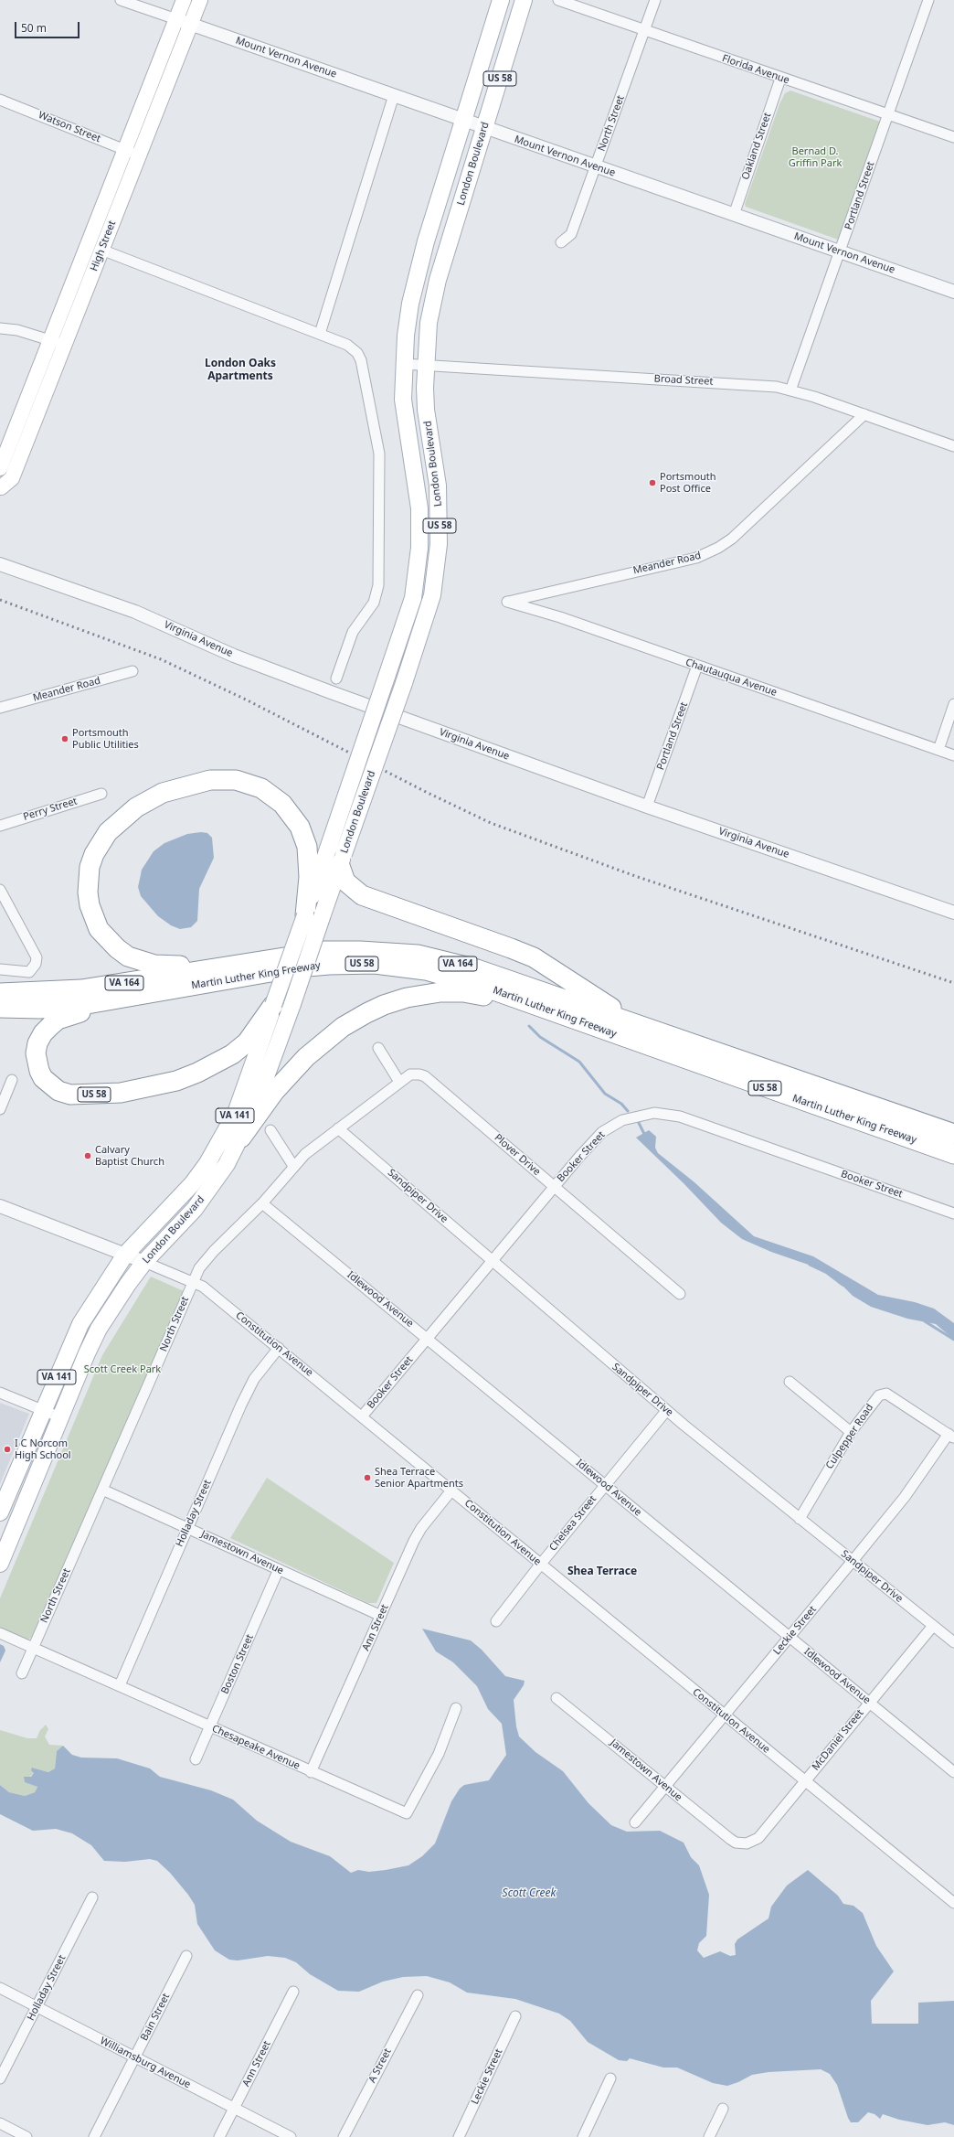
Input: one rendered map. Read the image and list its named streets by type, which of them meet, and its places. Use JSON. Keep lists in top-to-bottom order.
{
  "streets": {
    "highway": ["US 58", "VA 164", "Martin Luther King Freeway"],
    "main road": ["London Boulevard", "High Street", "VA 141"],
    "street": [
      "Mount Vernon Avenue",
      "Florida Avenue",
      "North Street",
      "Watson Street",
      "Oakland Street",
      "Portland Street",
      "Broad Street",
      "Meander Road",
      "Virginia Avenue",
      "Chautauqua Avenue",
      "Perry Street",
      "Plover Drive",
      "Booker Street",
      "Sandpiper Drive",
      "Idlewood Avenue",
      "Constitution Avenue",
      "Culpepper Road",
      "Holladay Street",
      "Chelsea Street",
      "Jamestown Avenue",
      "Ann Street",
      "Leckie Street",
      "Boston Street",
      "McDaniel Street",
      "Chesapeake Avenue",
      "Bain Street",
      "Williamsburg Avenue",
      "A Street"
    ]
  },
  "crossings": [
    ["Mount Vernon Avenue", "North Street"],
    ["Mount Vernon Avenue", "Oakland Street"],
    ["Mount Vernon Avenue", "London Boulevard"],
    ["Mount Vernon Avenue", "Portland Street"],
    ["Mount Vernon Avenue", "High Street"],
    ["Florida Avenue", "North Street"],
    ["Florida Avenue", "Oakland Street"],
    ["Florida Avenue", "Portland Street"],
    ["US 58", "London Boulevard"],
    ["US 58", "VA 164"],
    ["US 58", "Martin Luther King Freeway"],
    ["North Street", "Plover Drive"],
    ["North Street", "Sandpiper Drive"],
    ["North Street", "Idlewood Avenue"],
    ["North Street", "Constitution Avenue"],
    ["North Street", "Jamestown Avenue"],
    ["North Street", "Chesapeake Avenue"],
    ["Watson Street", "High Street"],
    ["London Boulevard", "Broad Street"],
    ["London Boulevard", "Constitution Avenue"],
    ["Portland Street", "Broad Street"],
    ["Portland Street", "Virginia Avenue"],
    ["Portland Street", "Chautauqua Avenue"],
    ["Broad Street", "Meander Road"],
    ["Meander Road", "Chautauqua Avenue"],
    ["VA 164", "Martin Luther King Freeway"],
    ["Plover Drive", "Booker Street"],
    ["Booker Street", "Sandpiper Drive"],
    ["Booker Street", "Idlewood Avenue"],
    ["Booker Street", "Constitution Avenue"],
    ["Sandpiper Drive", "Culpepper Road"],
    ["Sandpiper Drive", "Chelsea Street"],
    ["Sandpiper Drive", "Leckie Street"],
    ["Sandpiper Drive", "McDaniel Street"],
    ["Idlewood Avenue", "Chelsea Street"],
    ["Idlewood Avenue", "Leckie Street"],
    ["Idlewood Avenue", "McDaniel Street"],
    ["Constitution Avenue", "Holladay Street"],
    ["Constitution Avenue", "Chelsea Street"],
    ["Constitution Avenue", "Ann Street"],
    ["Constitution Avenue", "Leckie Street"],
    ["Constitution Avenue", "McDaniel Street"],
    ["Culpepper Road", "Leckie Street"],
    ["Holladay Street", "Jamestown Avenue"],
    ["Holladay Street", "Chesapeake Avenue"],
    ["Holladay Street", "Williamsburg Avenue"],
    ["Jamestown Avenue", "Ann Street"],
    ["Jamestown Avenue", "Leckie Street"],
    ["Jamestown Avenue", "Boston Street"],
    ["Jamestown Avenue", "McDaniel Street"],
    ["Ann Street", "Chesapeake Avenue"],
    ["Ann Street", "Williamsburg Avenue"],
    ["Boston Street", "Chesapeake Avenue"],
    ["Bain Street", "Williamsburg Avenue"]
  ],
  "districts": ["London Oaks Apartments", "Shea Terrace"],
  "water": ["Scott Creek"],
  "parks": ["Bernad D. Griffin Park", "Scott Creek Park"],
  "places": [
    "Portsmouth Post Office",
    "Portsmouth Public Utilities",
    "Calvary Baptist Church",
    "I C Norcom High School",
    "Shea Terrace Senior Apartments"
  ],
  "scale_bar": "50 m"
}
